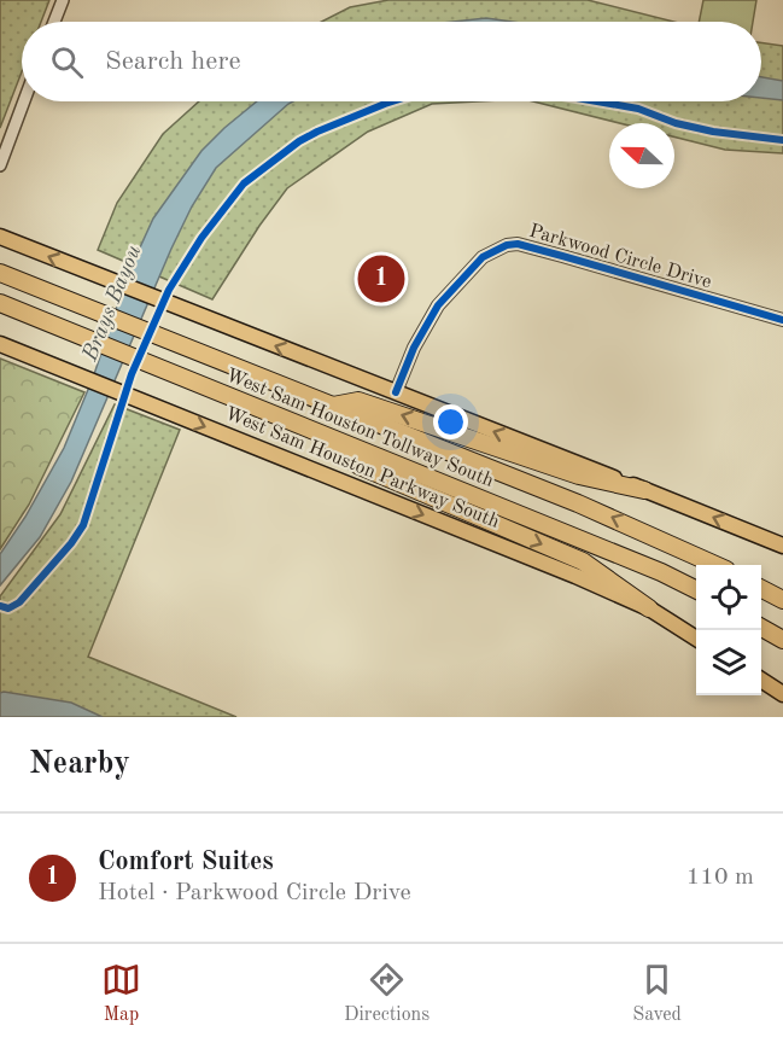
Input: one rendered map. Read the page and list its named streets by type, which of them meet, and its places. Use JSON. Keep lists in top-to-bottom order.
{
  "streets": {
    "highway": ["West Sam Houston Tollway South"],
    "main road": ["West Sam Houston Parkway South"],
    "street": ["Parkwood Circle Drive"]
  },
  "water": ["Brays Bayou"],
  "north": "left",
  "page": {
    "search": "Search here",
    "pins": "1",
    "heading": "Nearby",
    "list": [
      {
        "mark": "1",
        "name": "Comfort Suites",
        "note": "Hotel · Parkwood Circle Drive",
        "value": "110 m"
      }
    ],
    "nav": ["Map", "Directions", "Saved"]
  }
}
